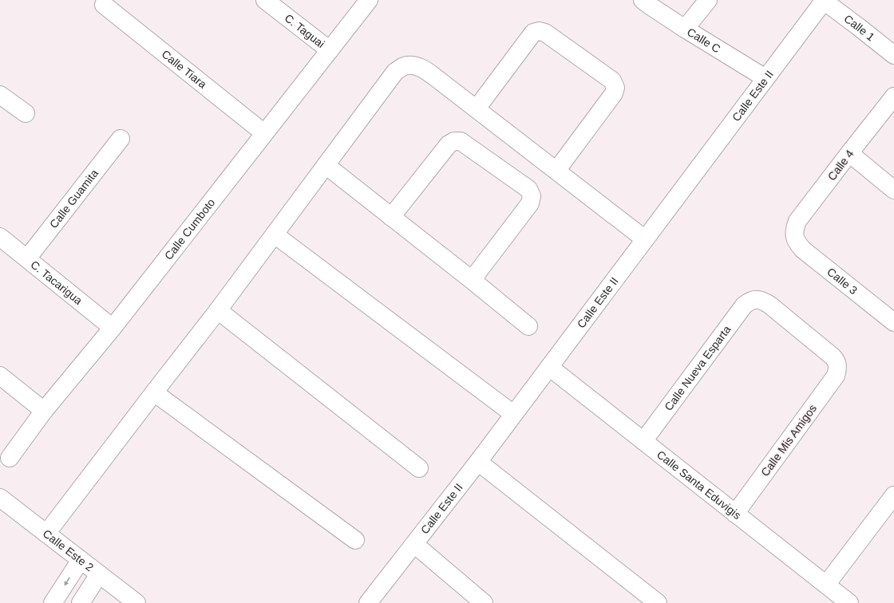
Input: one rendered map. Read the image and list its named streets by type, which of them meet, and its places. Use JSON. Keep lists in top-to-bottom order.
{
  "streets": {
    "street": [
      "Calle 1",
      "C. Taguai",
      "Calle C",
      "Calle Tiara",
      "Calle Este II",
      "Calle 4",
      "Calle Guamita",
      "Calle Cumboto",
      "Calle 3",
      "C. Tacarigua",
      "Calle Nueva Esparta",
      "Calle Mis Amigos",
      "Calle Santa Eduvigis",
      "Calle Este 2"
    ]
  },
  "crossings": [
    ["Calle 1", "Calle Este II"],
    ["C. Taguai", "Calle Cumboto"],
    ["Calle C", "Calle Este II"],
    ["Calle Tiara", "Calle Cumboto"],
    ["Calle Este II", "Calle Santa Eduvigis"],
    ["Calle 4", "Calle 3"],
    ["Calle Guamita", "C. Tacarigua"],
    ["Calle Cumboto", "C. Tacarigua"],
    ["Calle Nueva Esparta", "Calle Mis Amigos"],
    ["Calle Nueva Esparta", "Calle Santa Eduvigis"],
    ["Calle Mis Amigos", "Calle Santa Eduvigis"]
  ]
}
